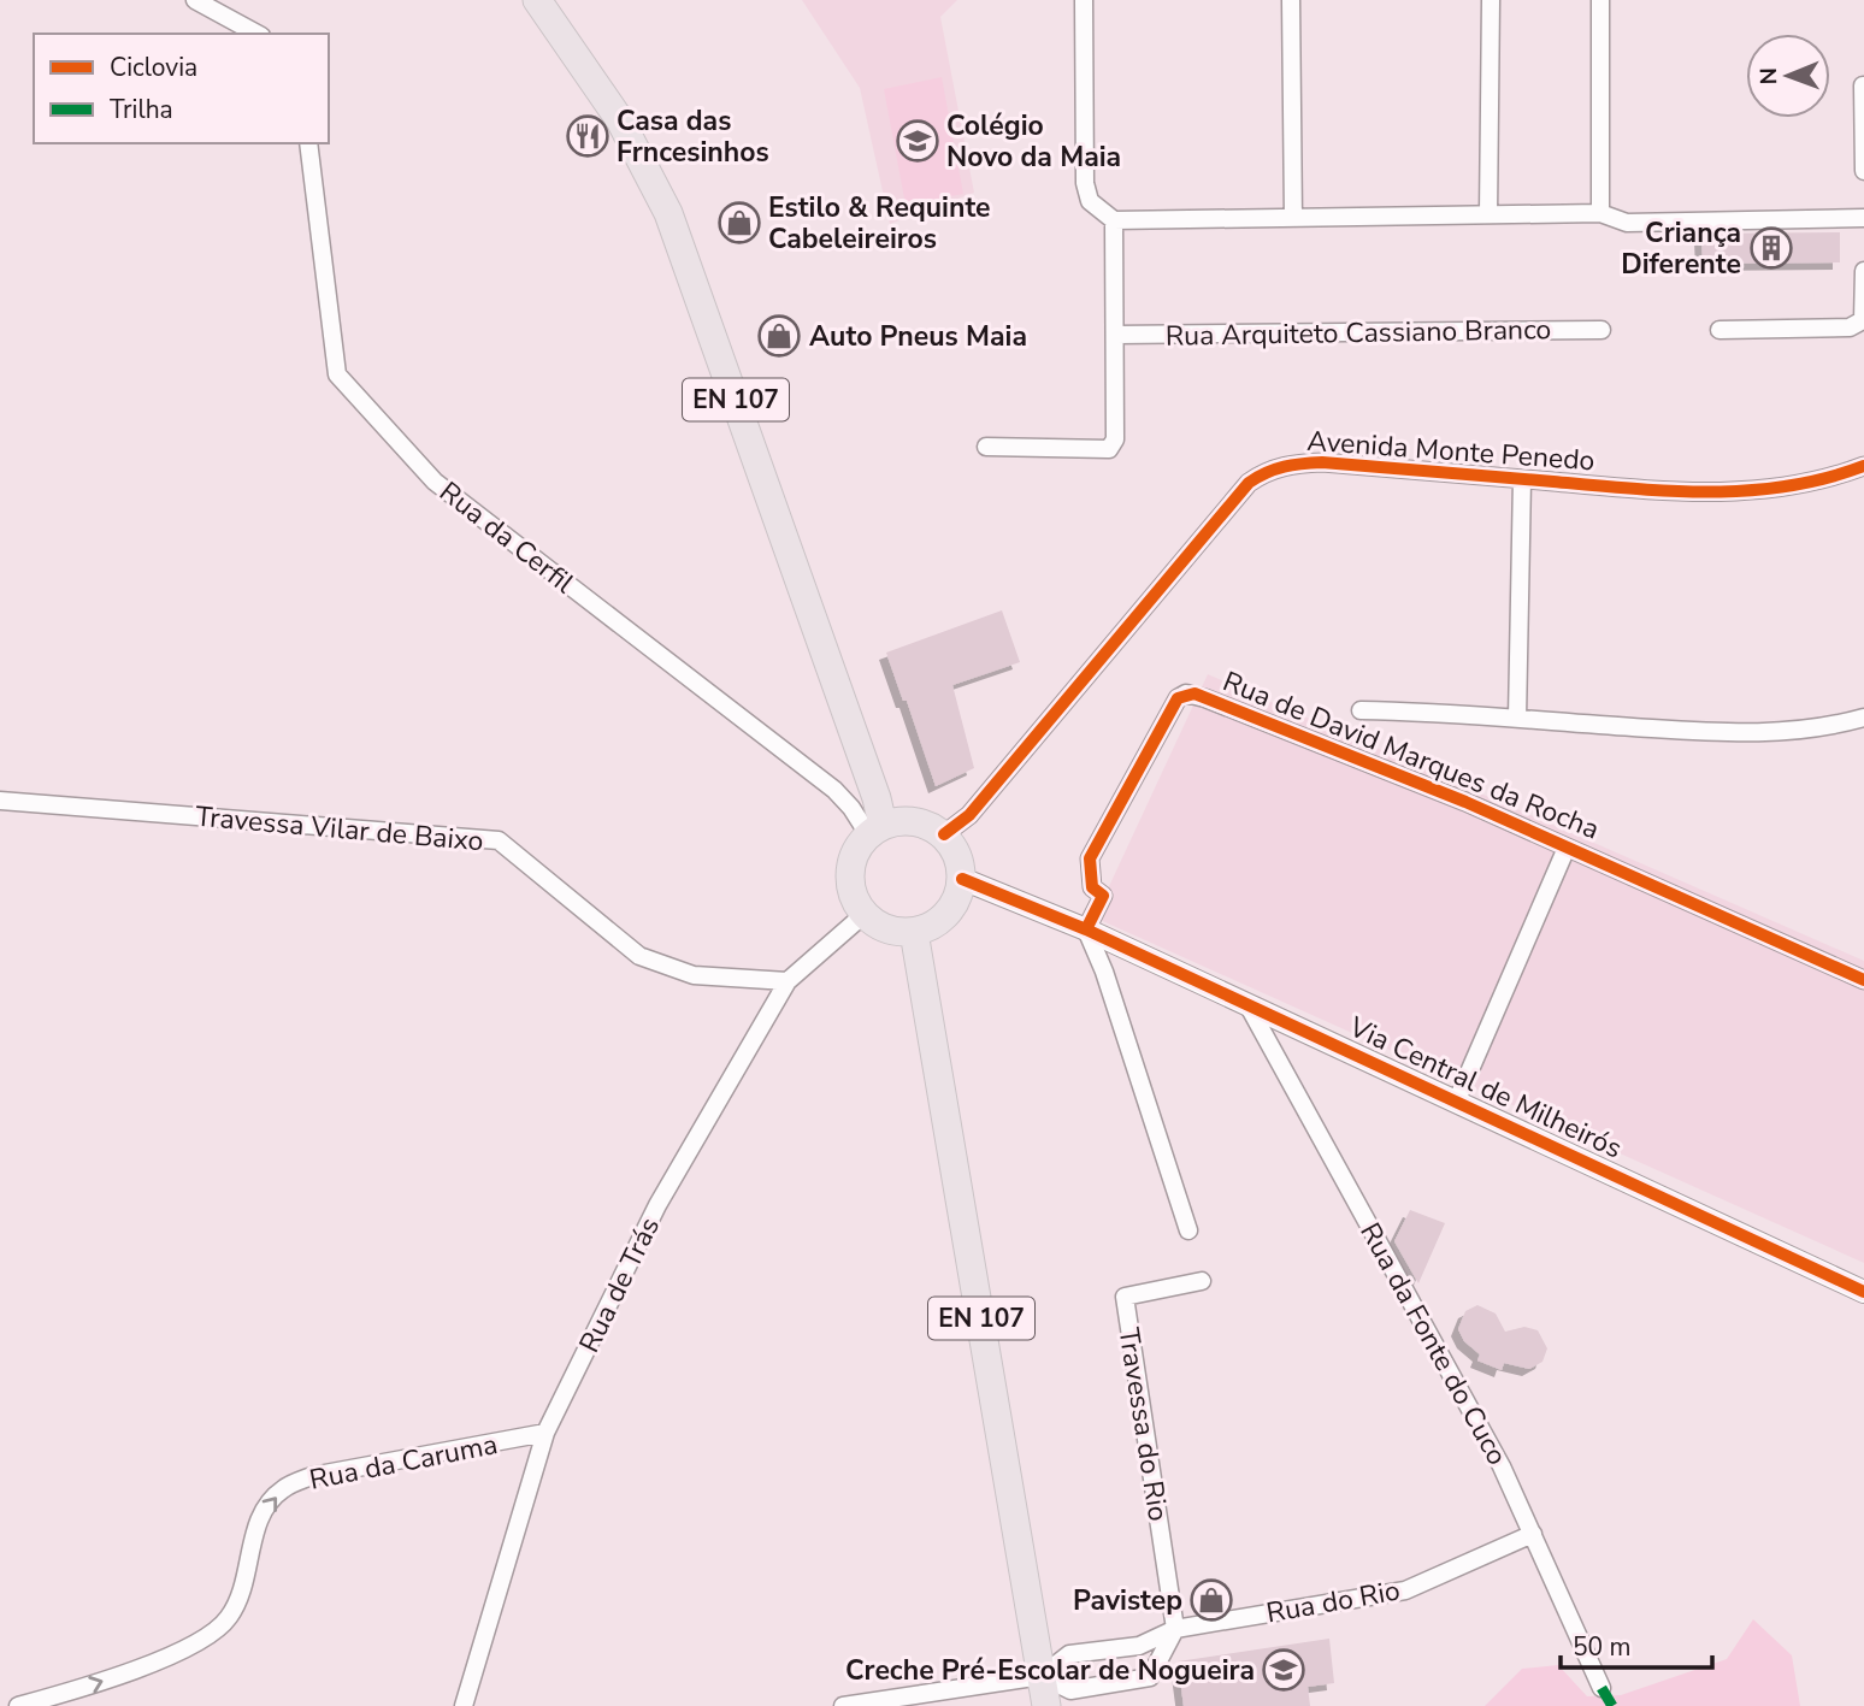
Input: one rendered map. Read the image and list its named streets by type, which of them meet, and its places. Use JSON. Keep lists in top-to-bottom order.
{
  "streets": {
    "main road": ["EN 107"],
    "street": [
      "Rua Arquiteto Cassiano Branco",
      "Avenida Monte Penedo",
      "Rua da Cerfil",
      "Rua de David Marques da Rocha",
      "Travessa Vilar de Baixo",
      "Via Central de Milheirós",
      "Rua de Trás",
      "Rua da Fonte do Cuco",
      "Travessa do Rio",
      "Rua da Caruma",
      "Rua do Rio"
    ]
  },
  "crossings": [
    ["EN 107", "Avenida Monte Penedo"],
    ["EN 107", "Rua da Cerfil"],
    ["EN 107", "Via Central de Milheirós"],
    ["EN 107", "Rua de Trás"],
    ["EN 107", "Rua do Rio"],
    ["Avenida Monte Penedo", "Rua da Cerfil"],
    ["Avenida Monte Penedo", "Via Central de Milheirós"],
    ["Avenida Monte Penedo", "Rua de Trás"],
    ["Rua da Cerfil", "Via Central de Milheirós"],
    ["Rua da Cerfil", "Rua de Trás"],
    ["Rua de David Marques da Rocha", "Via Central de Milheirós"],
    ["Travessa Vilar de Baixo", "Rua de Trás"],
    ["Via Central de Milheirós", "Rua de Trás"],
    ["Via Central de Milheirós", "Rua da Fonte do Cuco"],
    ["Rua de Trás", "Rua da Caruma"],
    ["Rua da Fonte do Cuco", "Rua do Rio"],
    ["Travessa do Rio", "Rua do Rio"]
  ],
  "one_way": ["Rua da Caruma"],
  "places": {
    "restaurant": ["Casa das Frncesinhos"],
    "school or university": ["Colégio Novo da Maia", "Creche Pré-Escolar de Nogueira"],
    "shop": ["Estilo & Requinte Cabeleireiros", "Auto Pneus Maia", "Pavistep"],
    "building": ["Criança Diferente"]
  },
  "legend": ["Ciclovia", "Trilha"],
  "scale_bar": "50 m",
  "north": "left"
}
